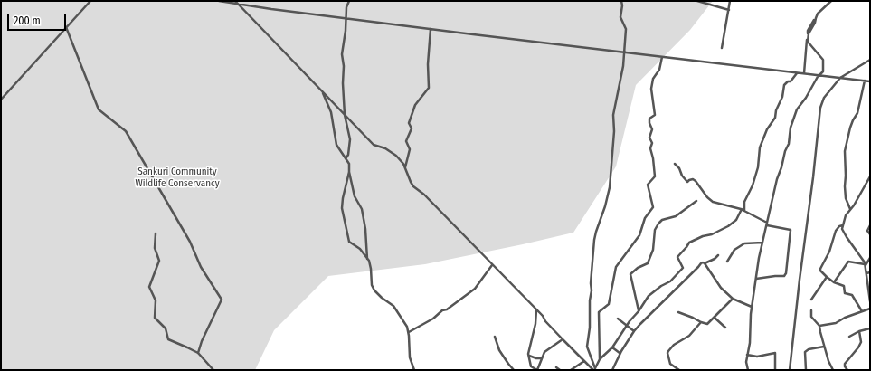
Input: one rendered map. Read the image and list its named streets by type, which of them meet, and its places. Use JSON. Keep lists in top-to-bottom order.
{
  "parks": ["Sankuri Community Wildlife Conservancy"],
  "scale_bar": "200 m"
}
